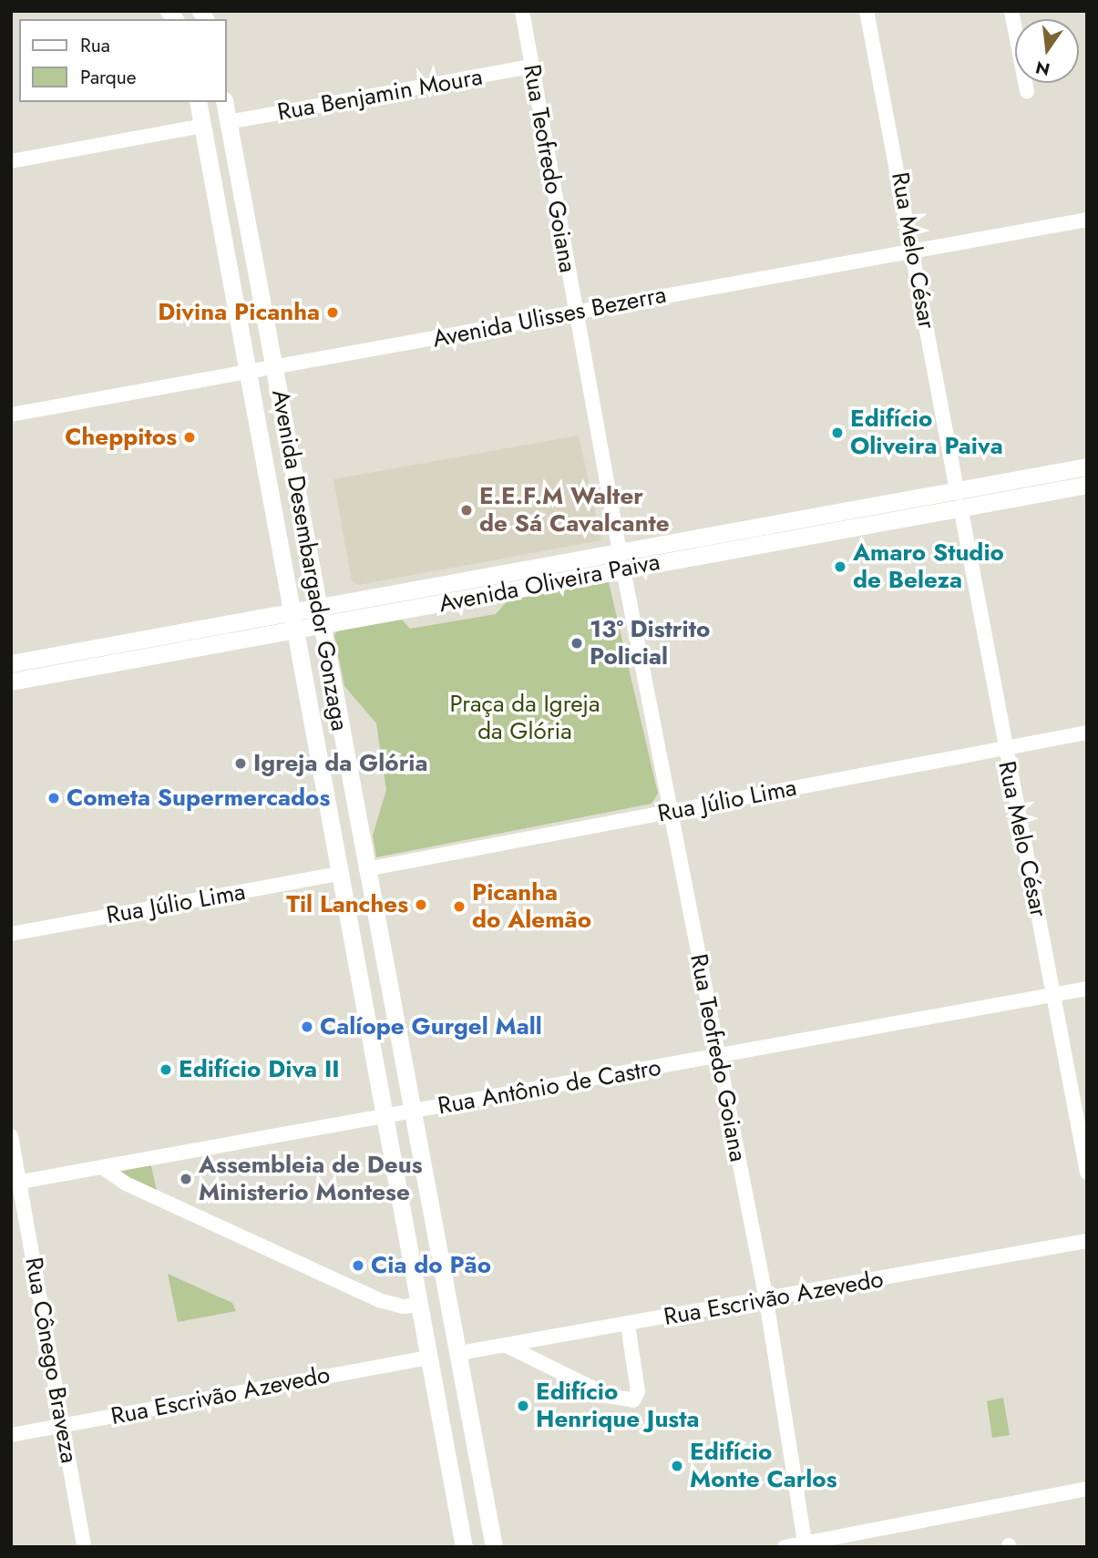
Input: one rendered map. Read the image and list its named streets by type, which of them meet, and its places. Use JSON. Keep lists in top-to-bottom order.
{
  "streets": {
    "main road": ["Avenida Desembargador Gonzaga", "Avenida Oliveira Paiva"],
    "street": [
      "Rua Benjamin Moura",
      "Rua Teofredo Goiana",
      "Rua Melo César",
      "Avenida Ulisses Bezerra",
      "Rua Júlio Lima",
      "Rua Antônio de Castro",
      "Rua Escrivão Azevedo",
      "Rua Cônego Braveza"
    ]
  },
  "crossings": [
    ["Rua Benjamin Moura", "Rua Teofredo Goiana"],
    ["Rua Benjamin Moura", "Avenida Desembargador Gonzaga"],
    ["Rua Teofredo Goiana", "Avenida Ulisses Bezerra"],
    ["Rua Teofredo Goiana", "Avenida Oliveira Paiva"],
    ["Rua Teofredo Goiana", "Rua Júlio Lima"],
    ["Rua Teofredo Goiana", "Rua Antônio de Castro"],
    ["Rua Teofredo Goiana", "Rua Escrivão Azevedo"],
    ["Rua Melo César", "Avenida Ulisses Bezerra"],
    ["Rua Melo César", "Avenida Oliveira Paiva"],
    ["Rua Melo César", "Rua Júlio Lima"],
    ["Rua Melo César", "Rua Antônio de Castro"],
    ["Avenida Ulisses Bezerra", "Avenida Desembargador Gonzaga"],
    ["Avenida Desembargador Gonzaga", "Avenida Oliveira Paiva"],
    ["Avenida Desembargador Gonzaga", "Rua Júlio Lima"],
    ["Avenida Desembargador Gonzaga", "Rua Antônio de Castro"],
    ["Avenida Desembargador Gonzaga", "Rua Escrivão Azevedo"],
    ["Rua Antônio de Castro", "Rua Cônego Braveza"],
    ["Rua Escrivão Azevedo", "Rua Cônego Braveza"]
  ],
  "parks": ["Praça da Igreja da Glória"],
  "places": [
    "Divina Picanha",
    "Edifício Oliveira Paiva",
    "Cheppitos",
    "E.E.F.M Walter de Sá Cavalcante",
    "Amaro Studio de Beleza",
    "13º Distrito Policial",
    "Igreja da Glória",
    "Cometa Supermercados",
    "Til Lanches",
    "Picanha do Alemão",
    "Calíope Gurgel Mall",
    "Edifício Diva II",
    "Assembleia de Deus Ministerio Montese",
    "Cia do Pão",
    "Edifício Henrique Justa",
    "Edifício Monte Carlos"
  ],
  "legend": ["Rua", "Parque"],
  "north": "bottom"
}
